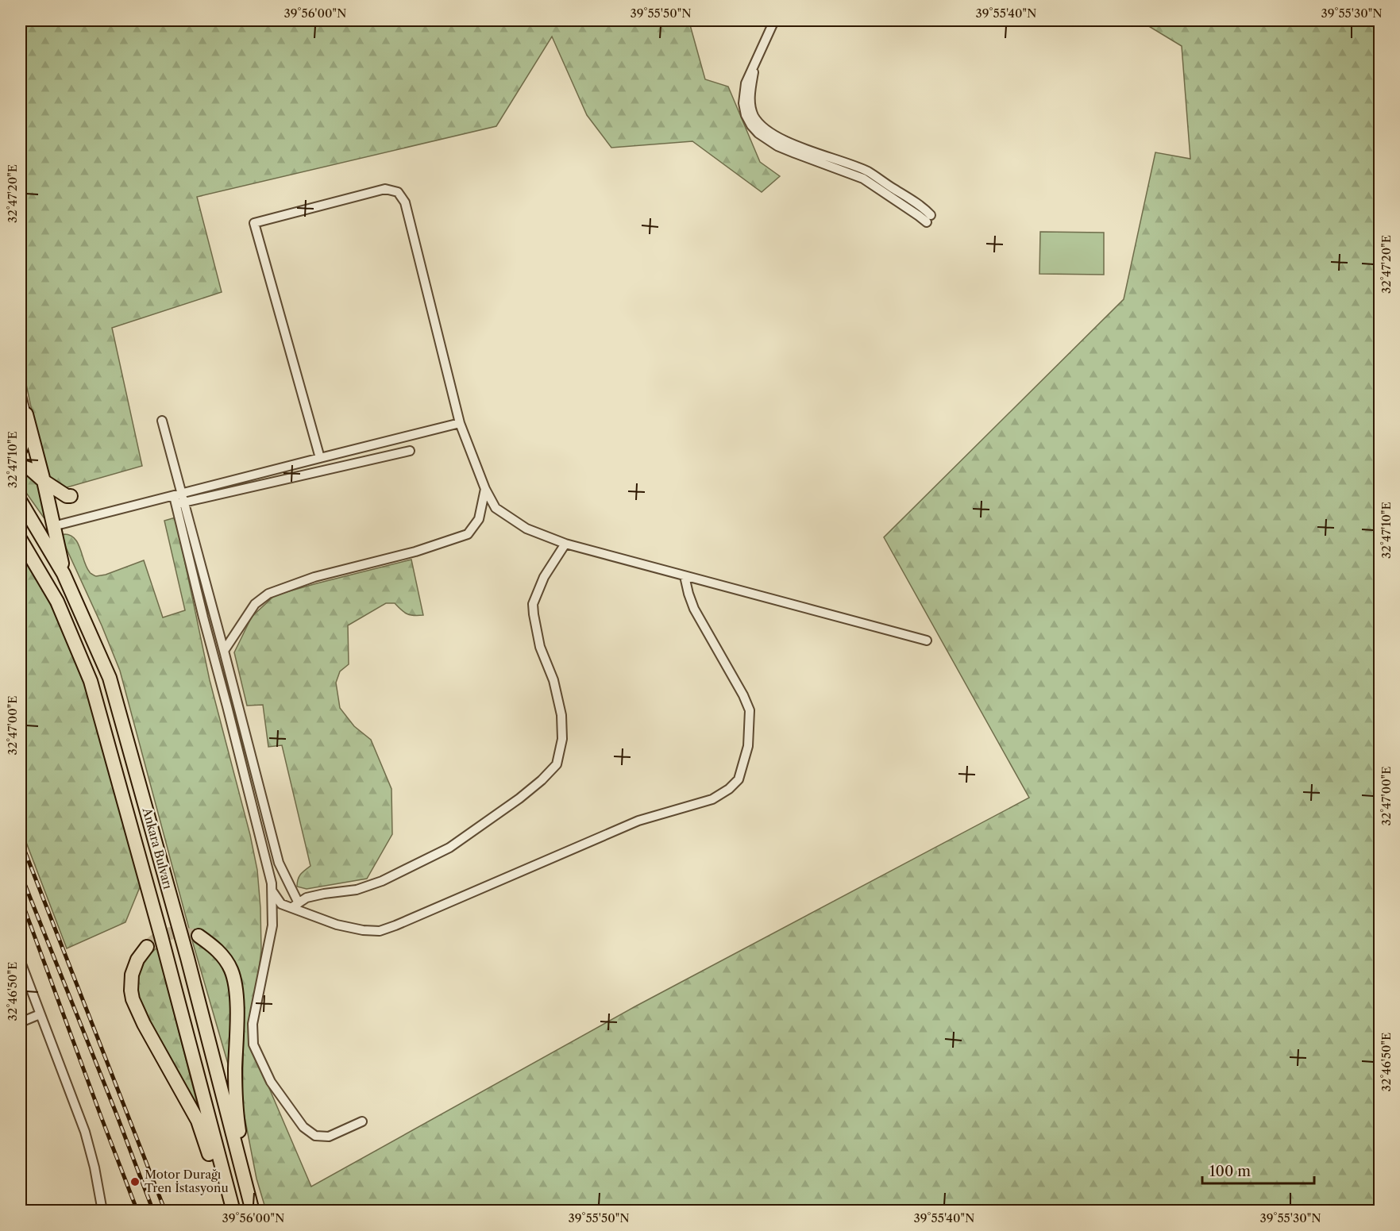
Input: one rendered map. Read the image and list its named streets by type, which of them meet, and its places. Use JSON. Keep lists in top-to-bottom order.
{
  "streets": {
    "main road": ["Ankara Bulvarı"]
  },
  "places": ["Motor Durağı Tren İstasyonu"],
  "scale_bar": "100 m",
  "coordinates": [
    "39°56'00\"N",
    "39°55'50\"N",
    "39°55'40\"N",
    "39°55'30\"N",
    "32°47'20\"E",
    "32°47'10\"E",
    "32°47'00\"E",
    "32°46'50\"E"
  ]
}
